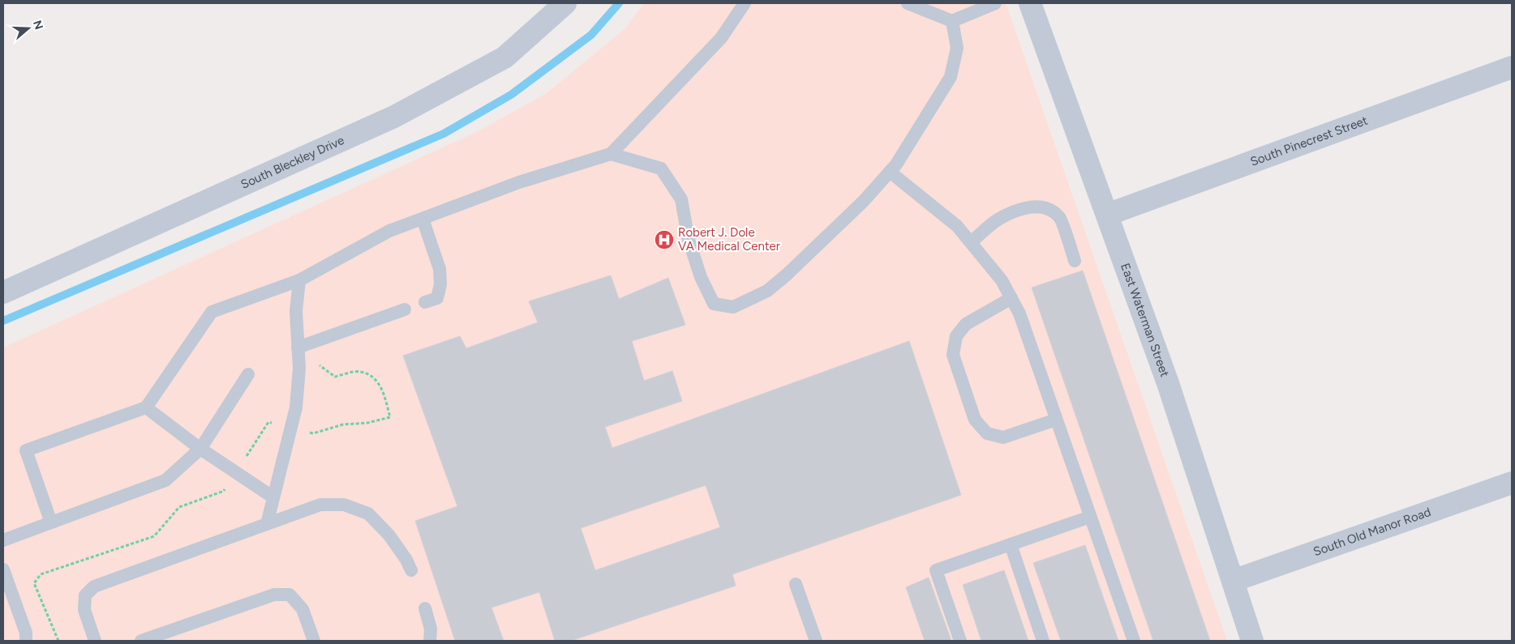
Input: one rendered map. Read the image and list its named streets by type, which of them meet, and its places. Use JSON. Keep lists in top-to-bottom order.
{
  "streets": {
    "street": [
      "South Pinecrest Street",
      "South Bleckley Drive",
      "East Waterman Street",
      "South Old Manor Road"
    ]
  },
  "crossings": [
    ["South Pinecrest Street", "East Waterman Street"],
    ["East Waterman Street", "South Old Manor Road"]
  ],
  "places": {
    "hospital": ["Robert J. Dole VA Medical Center"]
  },
  "north": "right"
}
